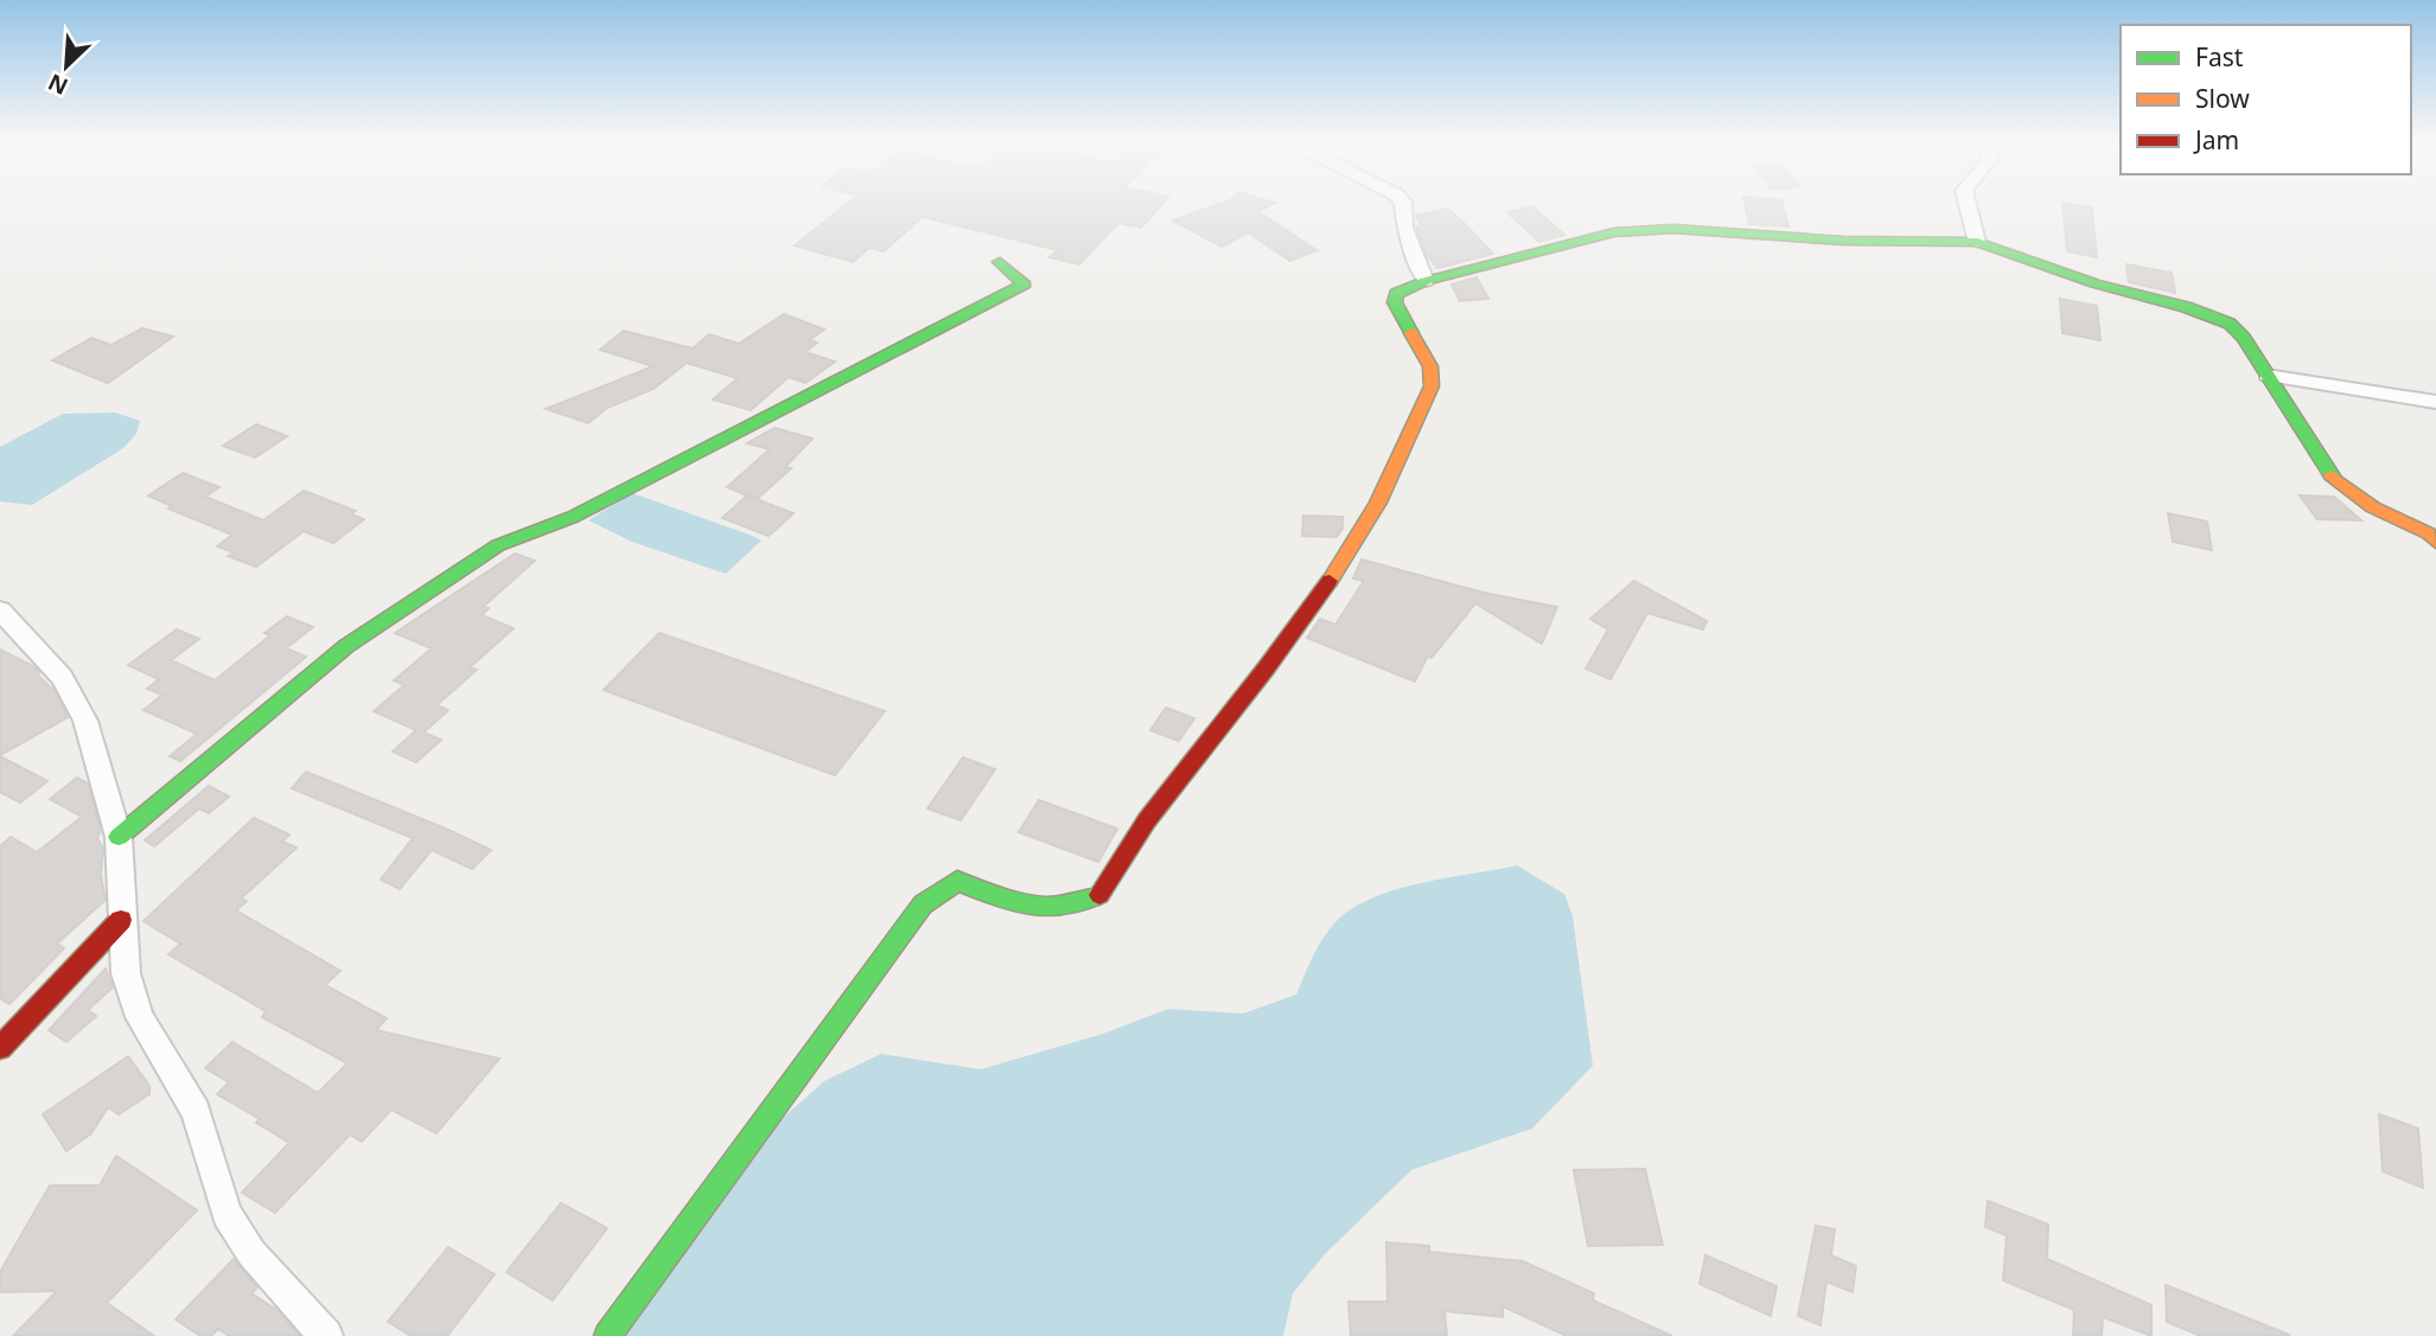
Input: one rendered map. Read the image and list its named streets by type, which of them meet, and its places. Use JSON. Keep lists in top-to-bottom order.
{
  "legend": ["Fast", "Slow", "Jam"],
  "north": "bottom left"
}
